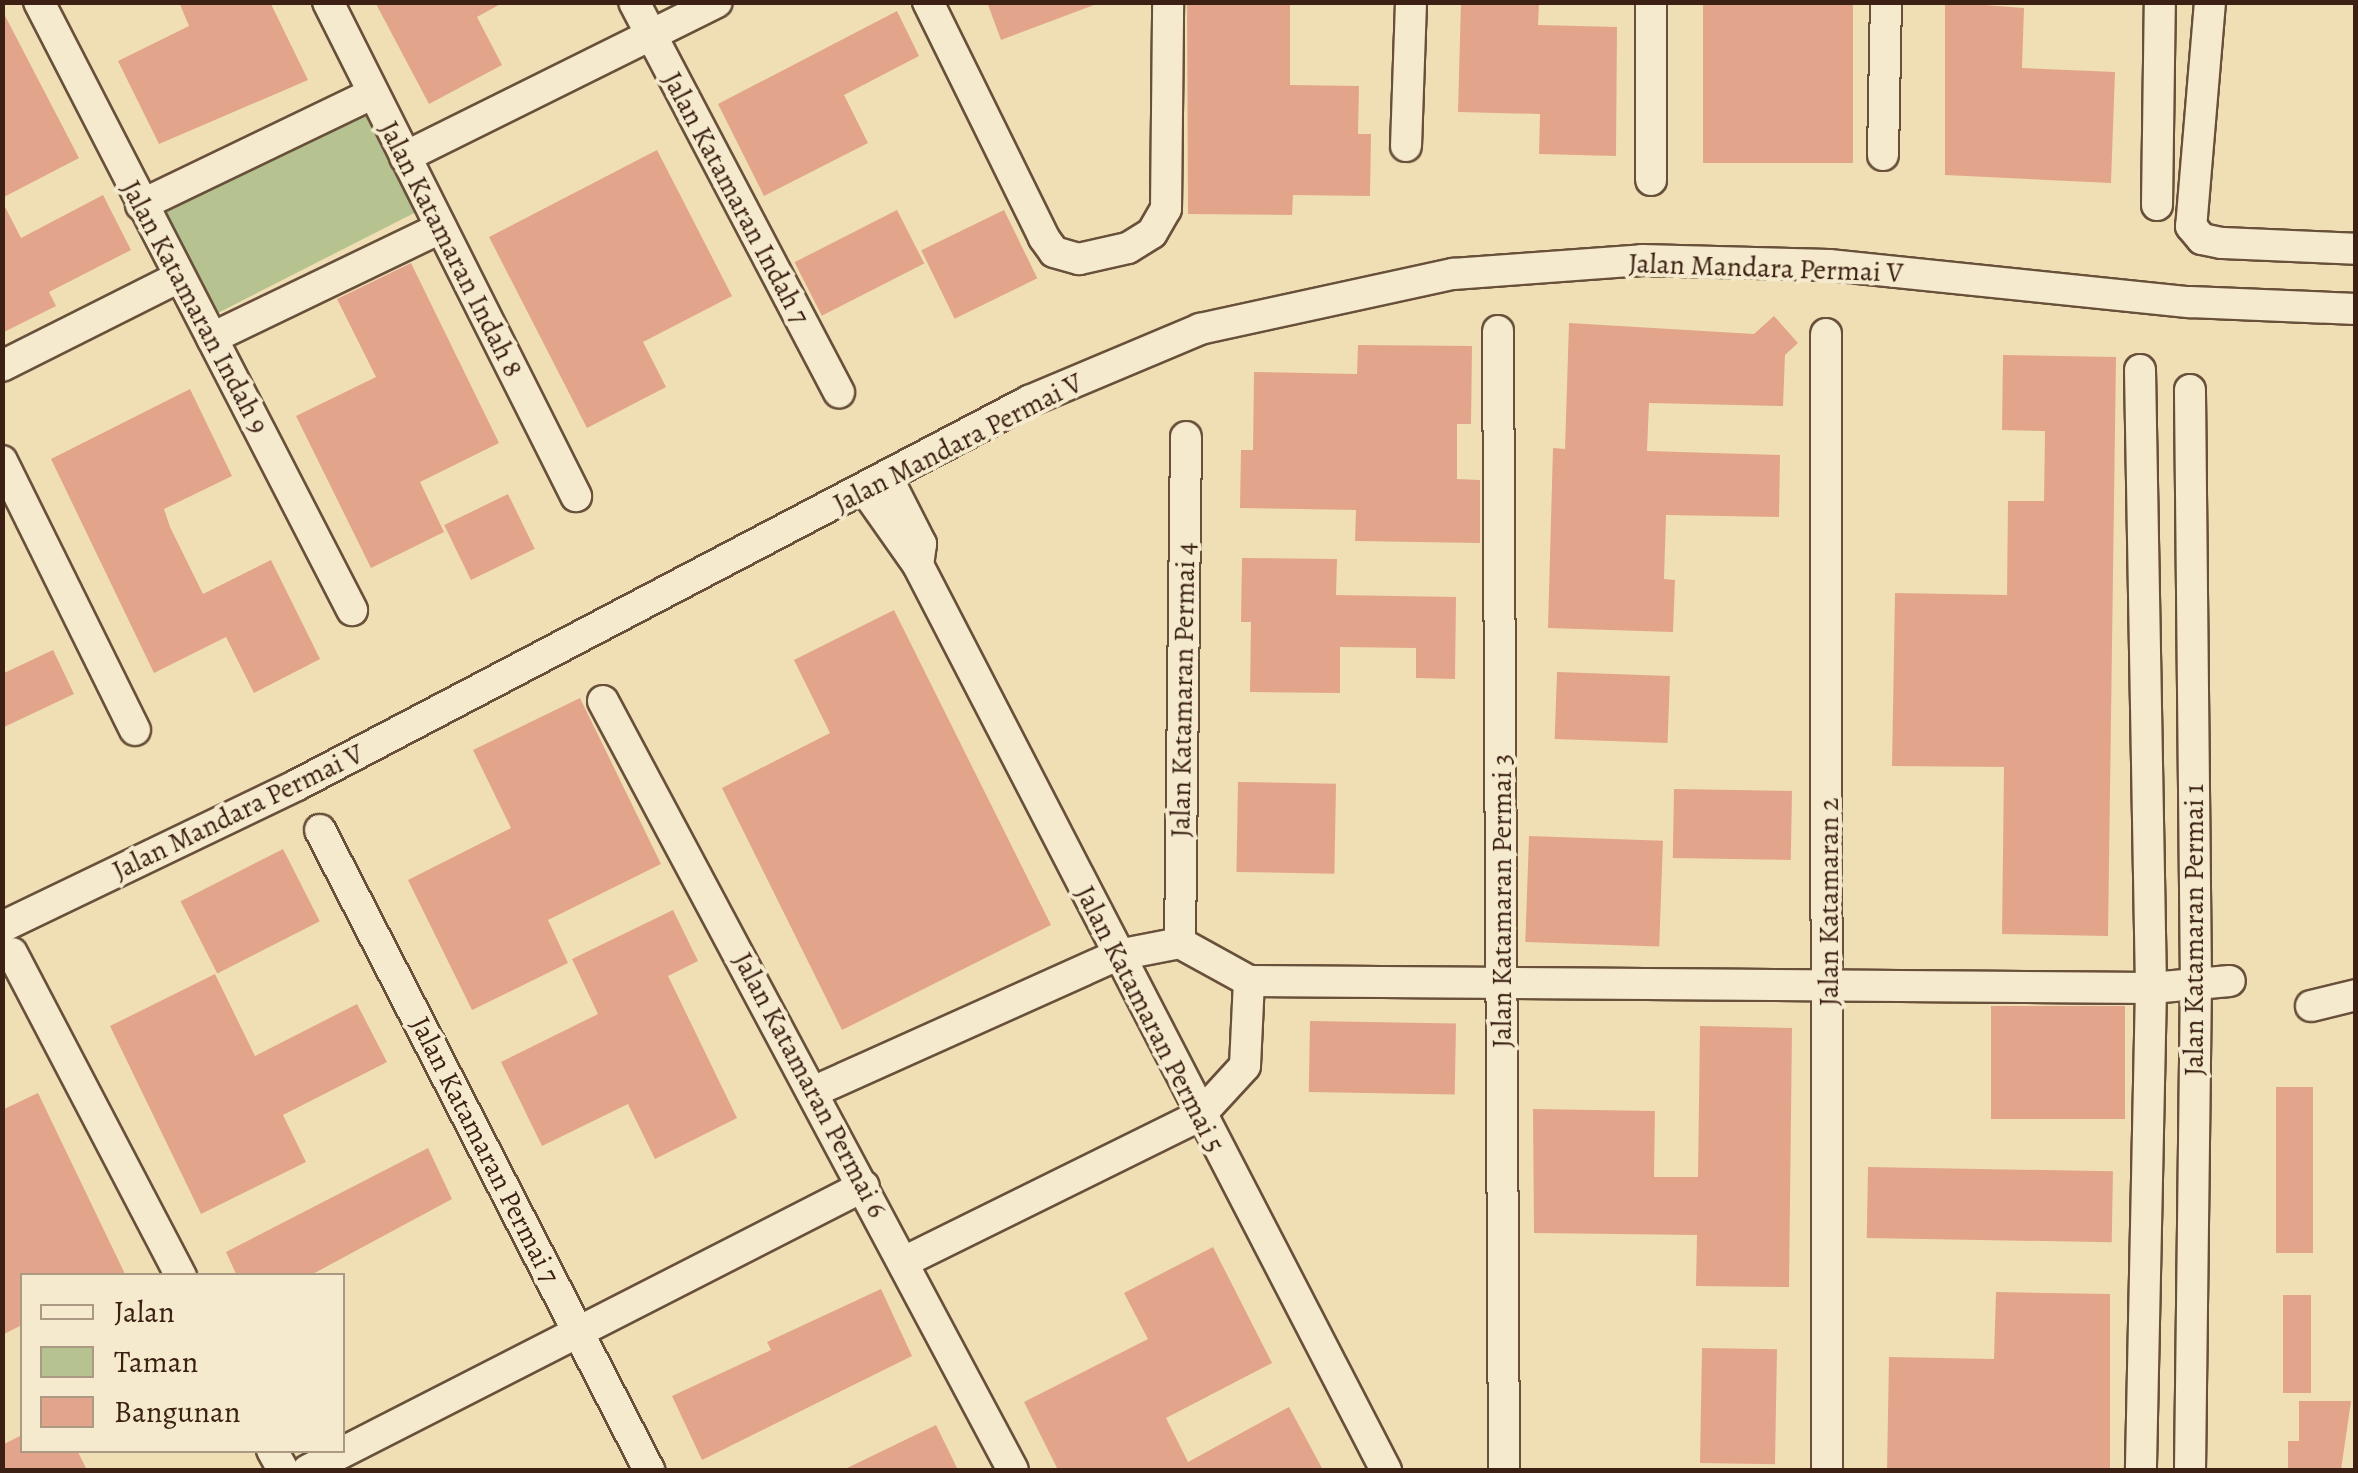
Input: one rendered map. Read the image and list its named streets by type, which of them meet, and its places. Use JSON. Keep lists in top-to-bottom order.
{
  "streets": {
    "street": [
      "Jalan Katamaran Indah 7",
      "Jalan Katamaran Indah 8",
      "Jalan Mandara Permai V",
      "Jalan Katamaran Indah 9",
      "Jalan Katamaran Permai 4",
      "Jalan Katamaran Permai 3",
      "Jalan Katamaran 2",
      "Jalan Katamaran Permai 1",
      "Jalan Katamaran Permai 5",
      "Jalan Katamaran Permai 6",
      "Jalan Katamaran Permai 7"
    ]
  },
  "crossings": [
    ["Jalan Mandara Permai V", "Jalan Katamaran Permai 5"]
  ],
  "legend": ["Jalan", "Taman", "Bangunan"]
}
